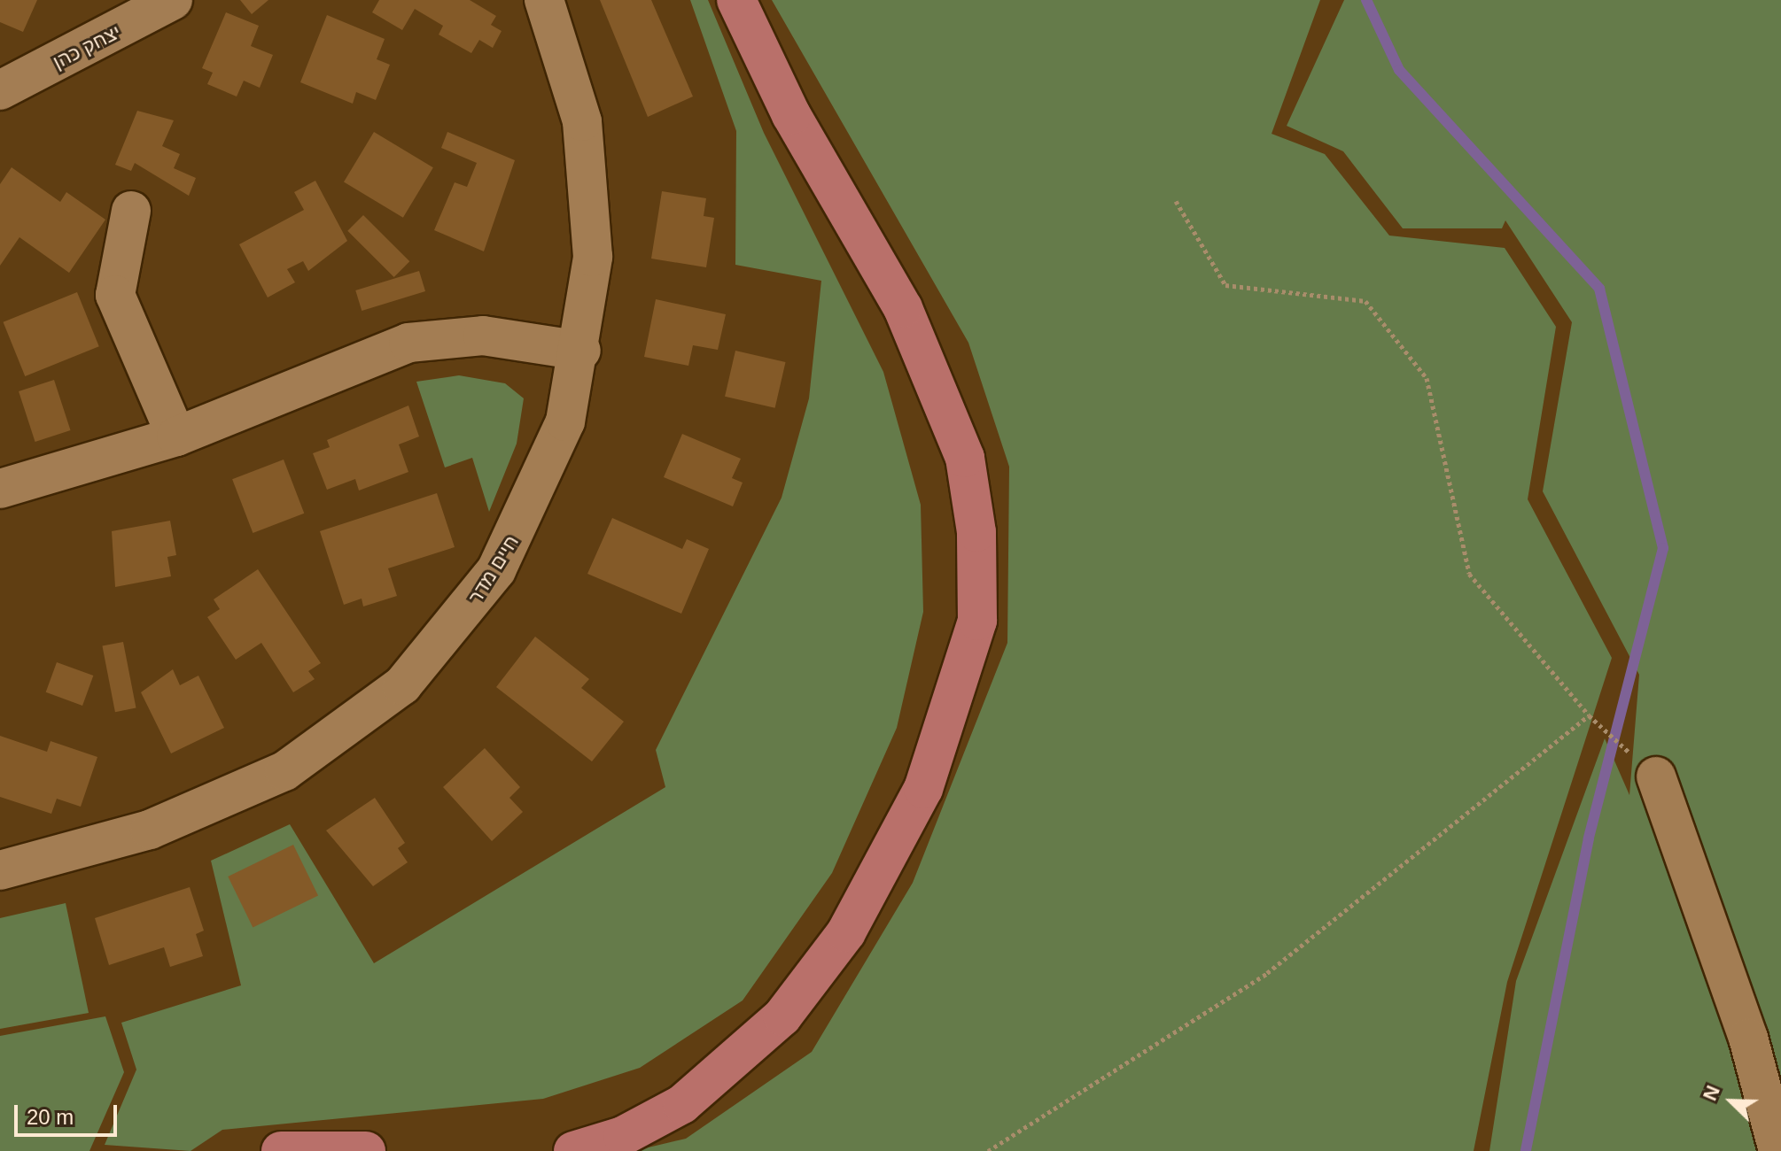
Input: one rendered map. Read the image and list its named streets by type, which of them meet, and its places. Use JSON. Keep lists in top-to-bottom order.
{
  "streets": {
    "street": ["יצחק כהן", "חיים מדר"]
  },
  "scale_bar": "20 m",
  "north": "top left"
}
